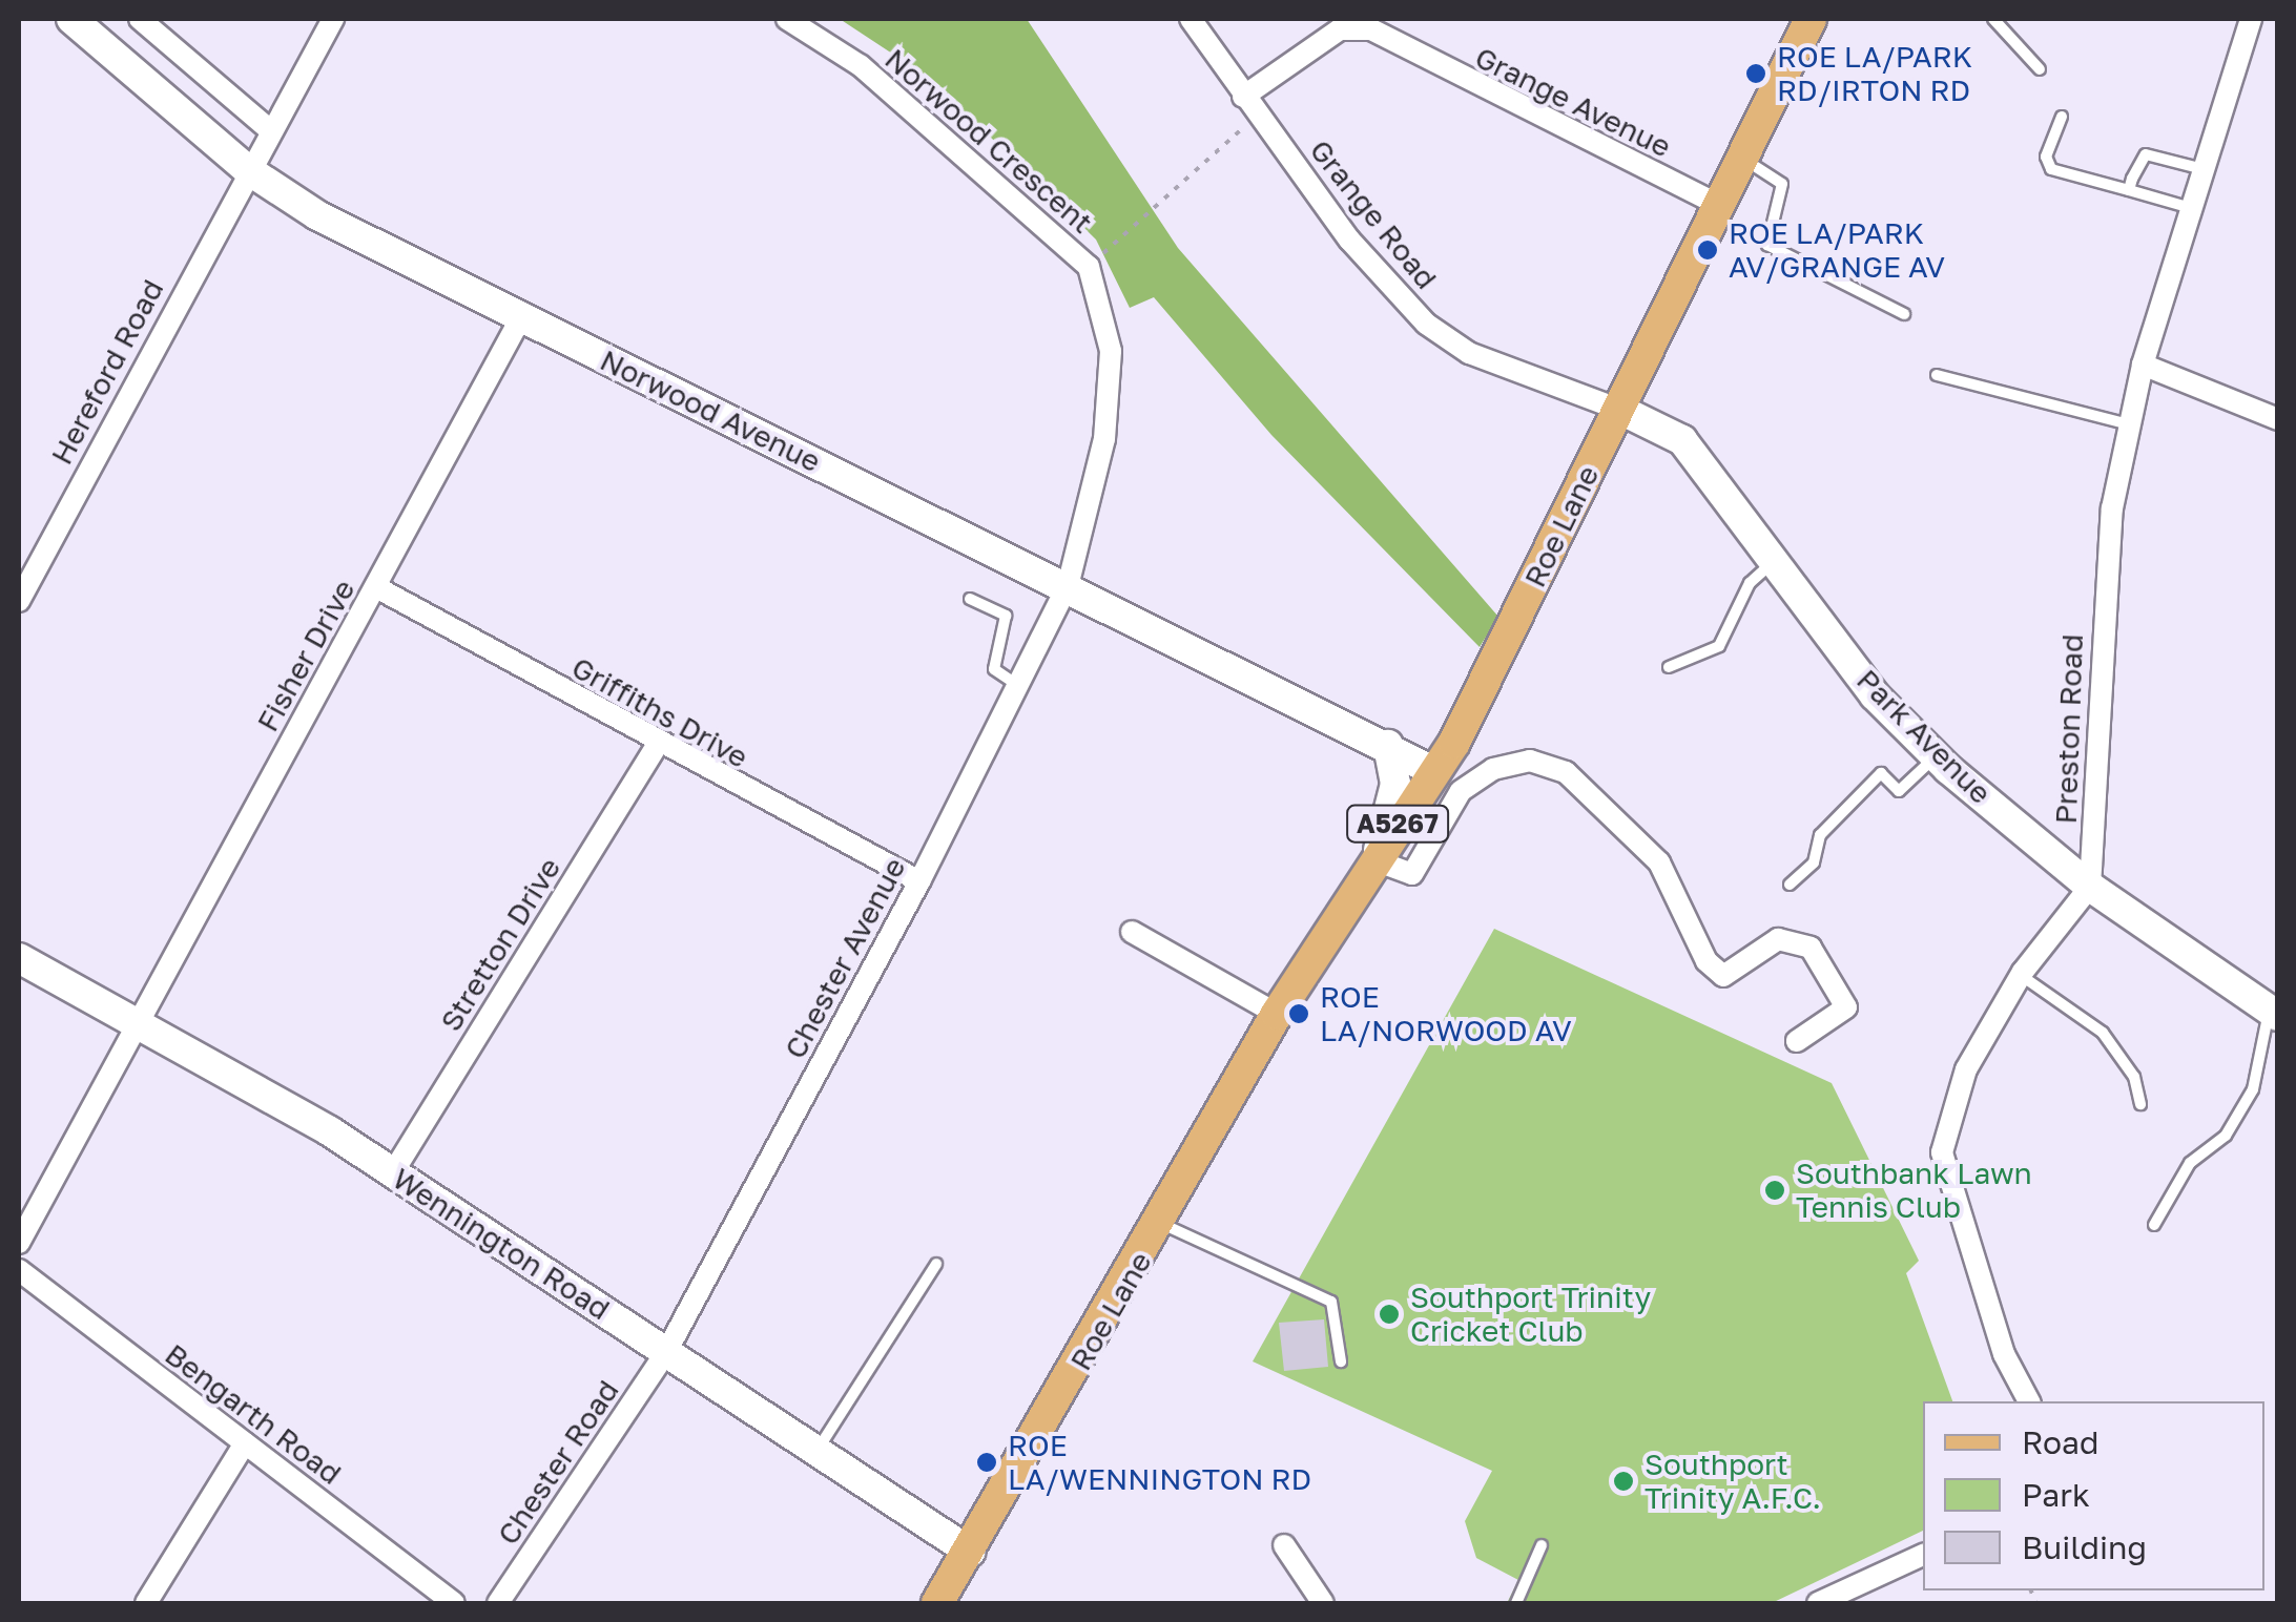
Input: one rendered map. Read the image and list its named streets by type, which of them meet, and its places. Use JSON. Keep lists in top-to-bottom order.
{
  "streets": {
    "main road": ["Roe Lane", "A5267"],
    "street": [
      "Grange Avenue",
      "Norwood Crescent",
      "Grange Road",
      "Hereford Road",
      "Norwood Avenue",
      "Fisher Drive",
      "Griffiths Drive",
      "Preston Road",
      "Park Avenue",
      "Stretton Drive",
      "Chester Avenue",
      "Wennington Road",
      "Bengarth Road",
      "Chester Road"
    ]
  },
  "crossings": [
    ["Grange Avenue", "Grange Road"],
    ["Grange Avenue", "Roe Lane"],
    ["Norwood Crescent", "Norwood Avenue"],
    ["Norwood Crescent", "Chester Avenue"],
    ["Grange Road", "Roe Lane"],
    ["Grange Road", "Park Avenue"],
    ["Hereford Road", "Norwood Avenue"],
    ["Norwood Avenue", "Roe Lane"],
    ["Norwood Avenue", "Fisher Drive"],
    ["Norwood Avenue", "Chester Avenue"],
    ["Roe Lane", "Park Avenue"],
    ["Roe Lane", "Wennington Road"],
    ["Fisher Drive", "Griffiths Drive"],
    ["Fisher Drive", "Wennington Road"],
    ["Griffiths Drive", "Stretton Drive"],
    ["Griffiths Drive", "Chester Avenue"],
    ["Preston Road", "Park Avenue"],
    ["Stretton Drive", "Wennington Road"],
    ["Chester Avenue", "Wennington Road"],
    ["Chester Avenue", "Chester Road"],
    ["Wennington Road", "Chester Road"]
  ],
  "places": [
    "ROE LA/PARK RD/IRTON RD",
    "ROE LA/PARK AV/GRANGE AV",
    "ROE LA/NORWOOD AV",
    "Southbank Lawn Tennis Club",
    "Southport Trinity Cricket Club",
    "ROE LA/WENNINGTON RD",
    "Southport Trinity A.F.C."
  ],
  "legend": ["Road", "Park", "Building"]
}
